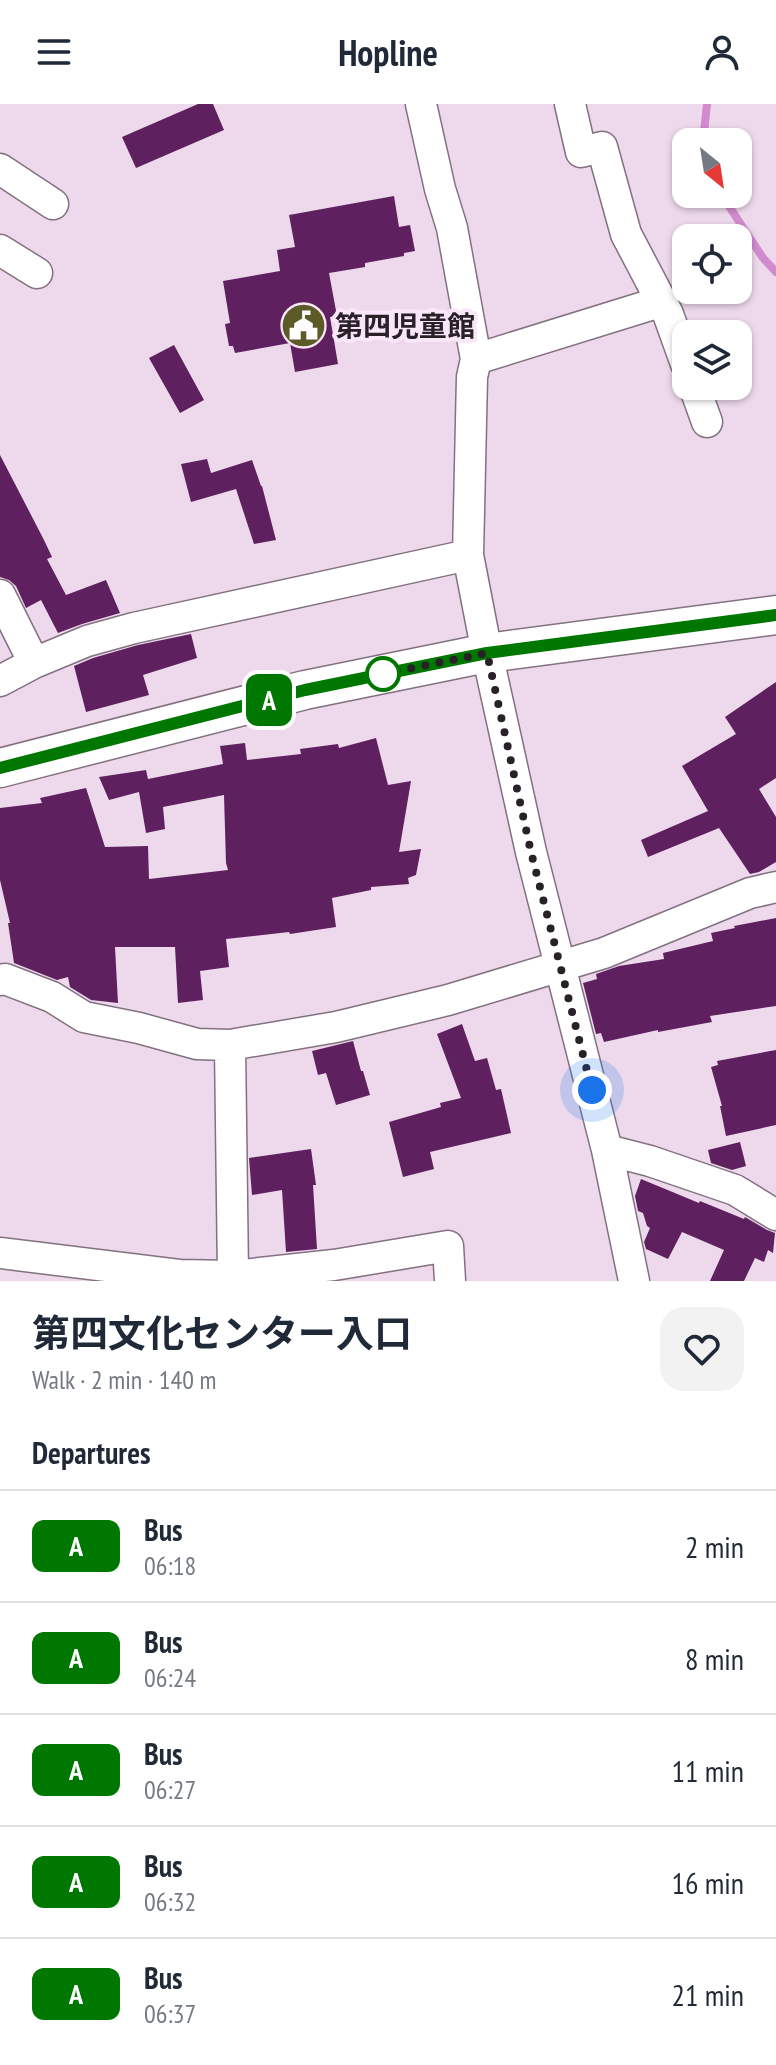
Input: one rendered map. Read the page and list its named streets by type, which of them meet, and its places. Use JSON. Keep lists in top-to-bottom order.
{
  "places": {
    "public building": ["第四児童館"]
  },
  "lines": ["bus line A"],
  "north": "bottom right",
  "page": {
    "header": "Hopline",
    "on_map": "A",
    "heading": [
      ["第四文化センター入口", "Walk · 2 min · 140 m"],
      "Departures"
    ],
    "list": [
      {
        "mark": "A",
        "name": "Bus",
        "note": "06:18",
        "value": "2 min"
      },
      {
        "mark": "A",
        "name": "Bus",
        "note": "06:24",
        "value": "8 min"
      },
      {
        "mark": "A",
        "name": "Bus",
        "note": "06:27",
        "value": "11 min"
      },
      {
        "mark": "A",
        "name": "Bus",
        "note": "06:32",
        "value": "16 min"
      },
      {
        "mark": "A",
        "name": "Bus",
        "note": "06:37",
        "value": "21 min"
      }
    ]
  }
}
